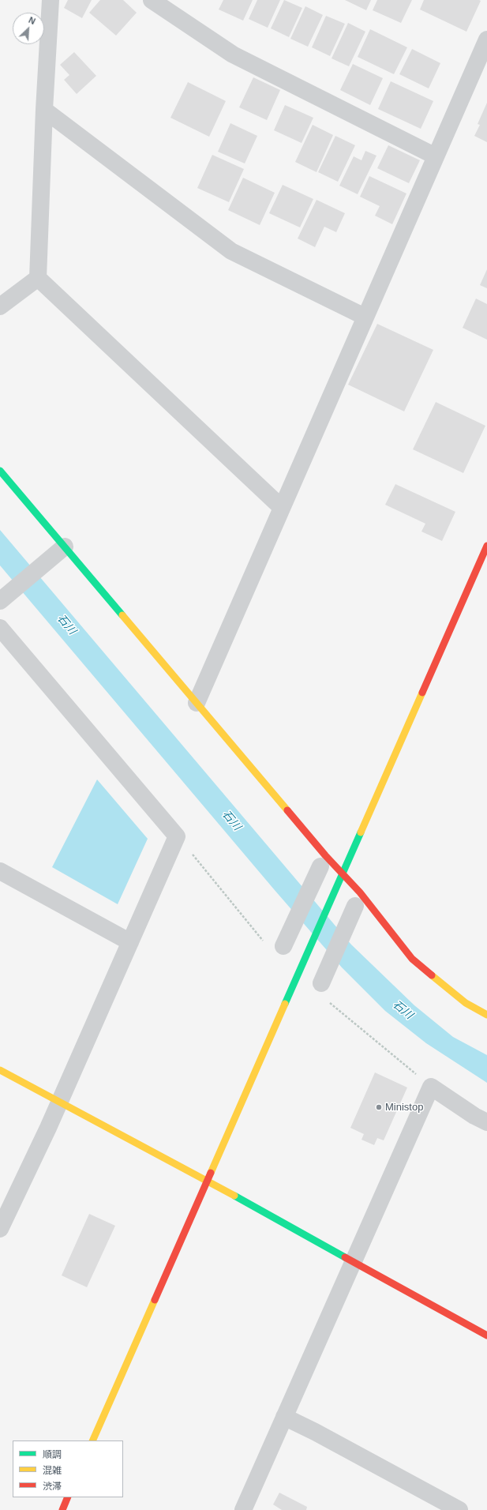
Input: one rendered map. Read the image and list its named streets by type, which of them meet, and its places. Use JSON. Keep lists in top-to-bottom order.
{
  "water": ["石川"],
  "places": ["Ministop"],
  "legend": ["順調", "混雑", "渋滞"],
  "north": "top right"
}
